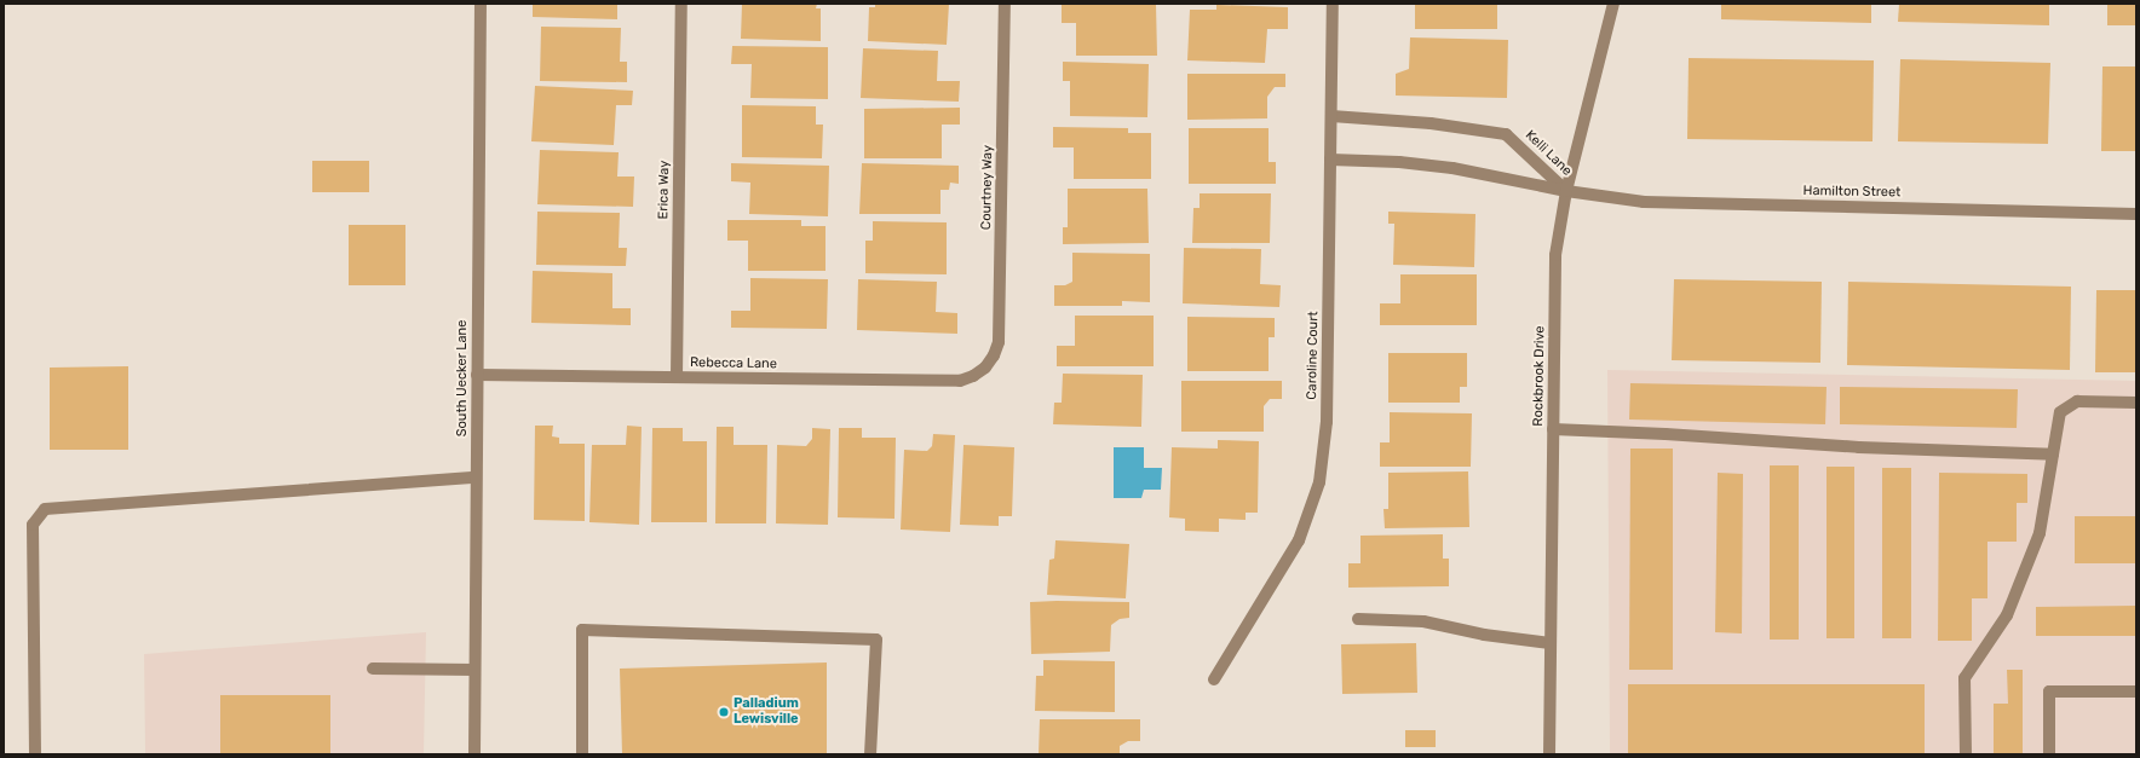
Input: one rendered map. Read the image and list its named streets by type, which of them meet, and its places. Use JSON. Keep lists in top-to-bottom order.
{
  "streets": {
    "street": [
      "Kelli Lane",
      "Courtney Way",
      "Erica Way",
      "Hamilton Street",
      "Caroline Court",
      "Rebecca Lane",
      "Rockbrook Drive",
      "South Uecker Lane"
    ]
  },
  "crossings": [
    ["Kelli Lane", "Hamilton Street"],
    ["Kelli Lane", "Caroline Court"],
    ["Kelli Lane", "Rockbrook Drive"],
    ["Courtney Way", "Rebecca Lane"],
    ["Erica Way", "Rebecca Lane"],
    ["Hamilton Street", "Rockbrook Drive"],
    ["Rebecca Lane", "South Uecker Lane"]
  ],
  "places": ["Palladium Lewisville"]
}
